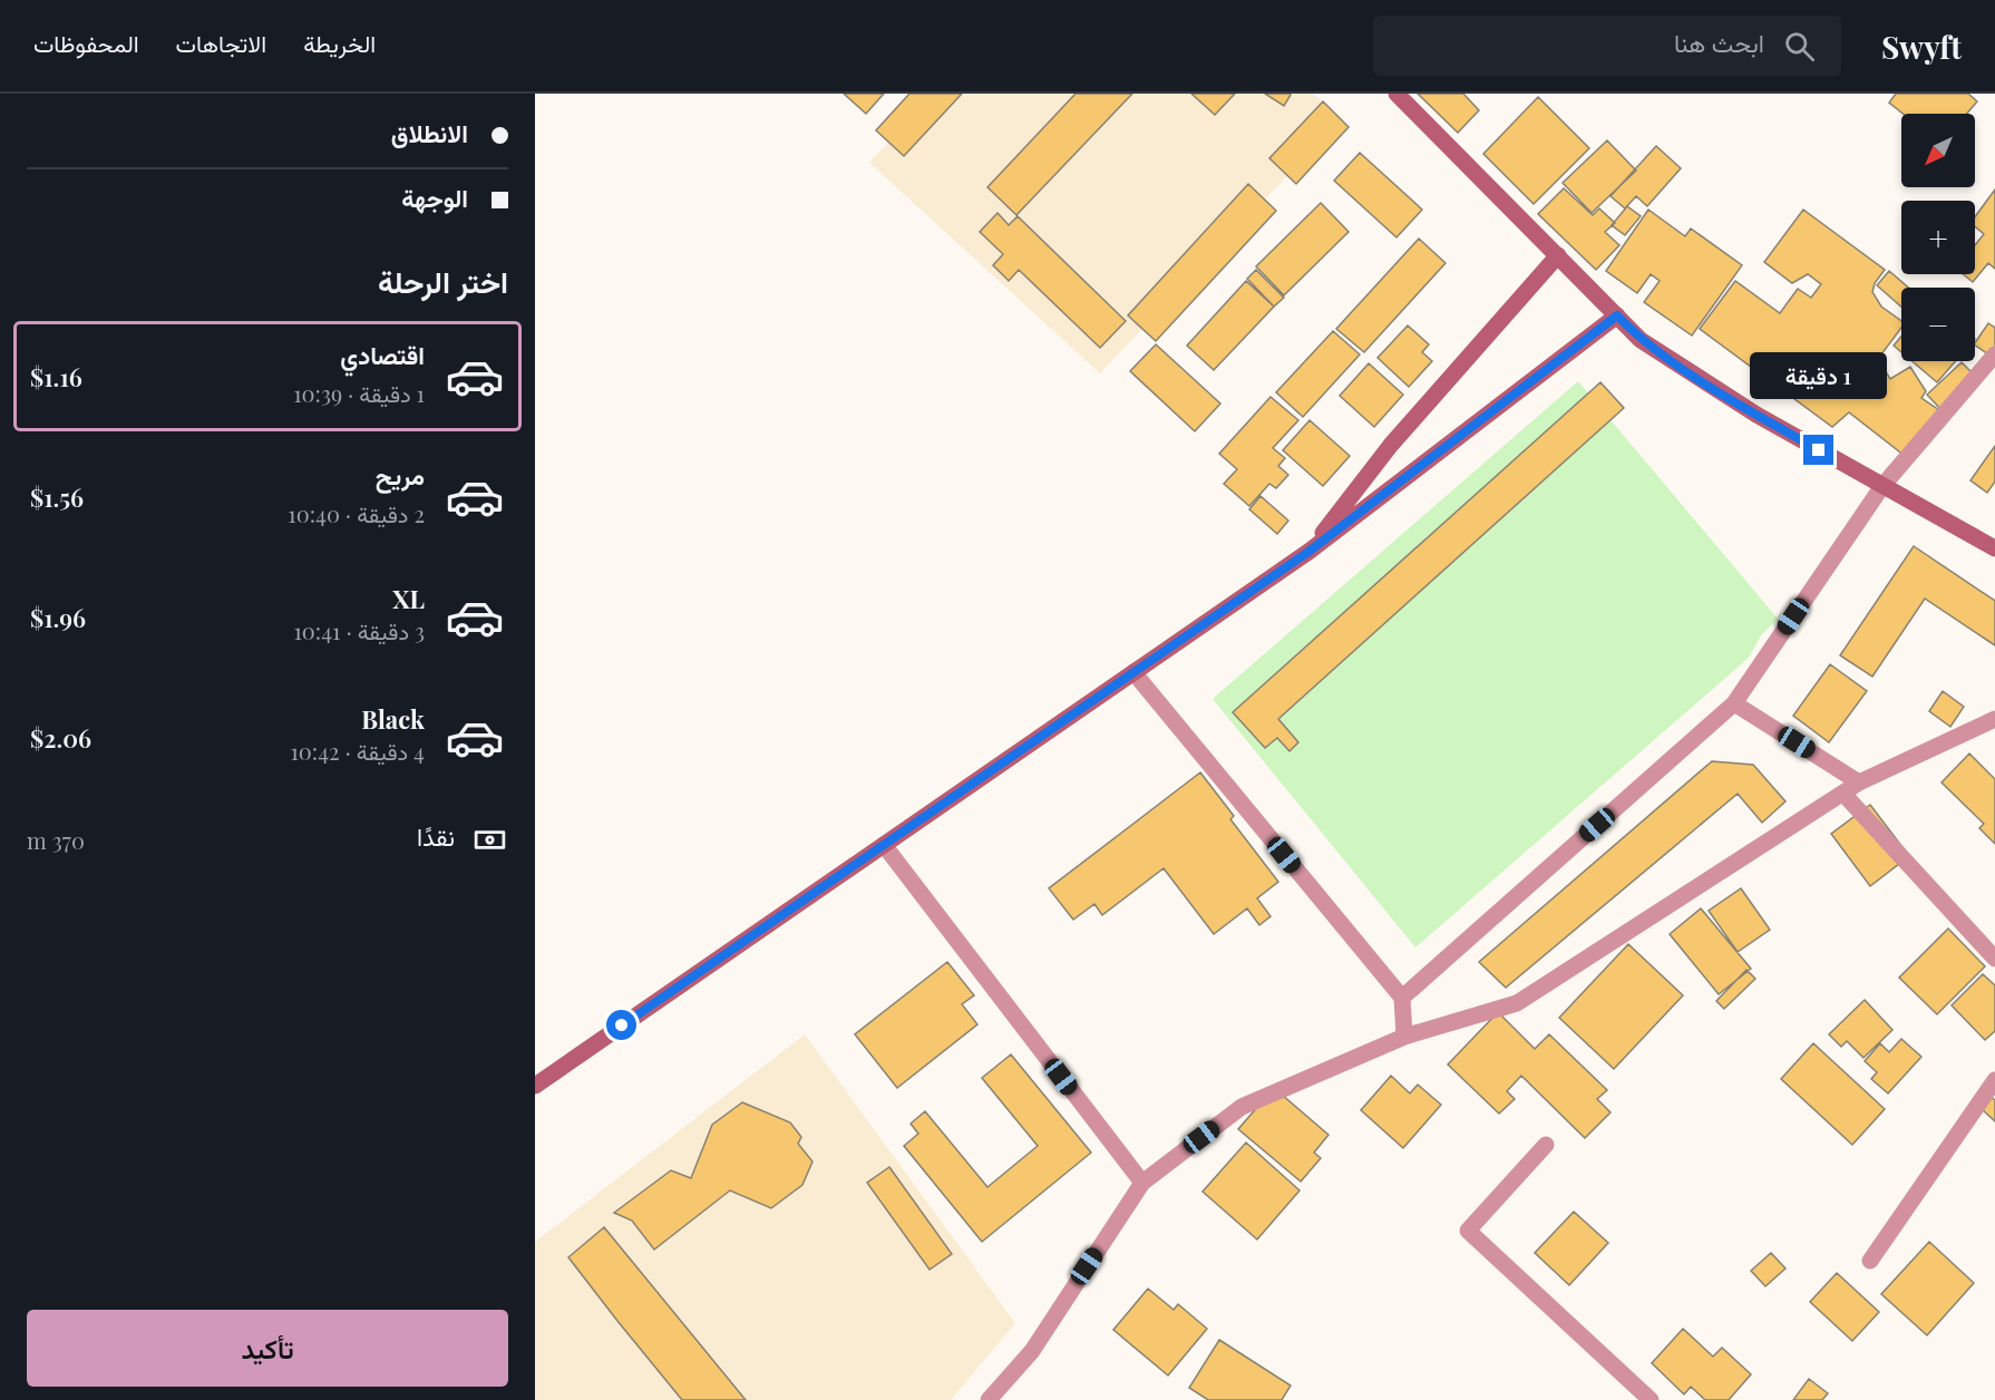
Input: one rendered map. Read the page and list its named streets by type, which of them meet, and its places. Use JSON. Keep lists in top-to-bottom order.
{
  "north": "bottom left",
  "page": {
    "header": "Swyft",
    "search": "ابحث هنا",
    "nav": ["الخريطة", "الاتجاهات", "المحفوظات"],
    "banner": ["الانطلاق", "الوجهة"],
    "map_buttons": ["+", "−"],
    "heading": "اختر الرحلة",
    "list": [
      {
        "name": "اقتصادي",
        "note": "1 دقيقة · 10:39",
        "value": "$1.16"
      },
      {
        "name": "مريح",
        "note": "2 دقيقة · 10:40",
        "value": "$1.56"
      },
      {
        "name": "XL",
        "note": "3 دقيقة · 10:41",
        "value": "$1.96"
      },
      {
        "name": "Black",
        "note": "4 دقيقة · 10:42",
        "value": "$2.06"
      }
    ],
    "bubble": "1 دقيقة",
    "pay": ["نقدًا", "370 m"],
    "buttons": "تأكيد"
  }
}
